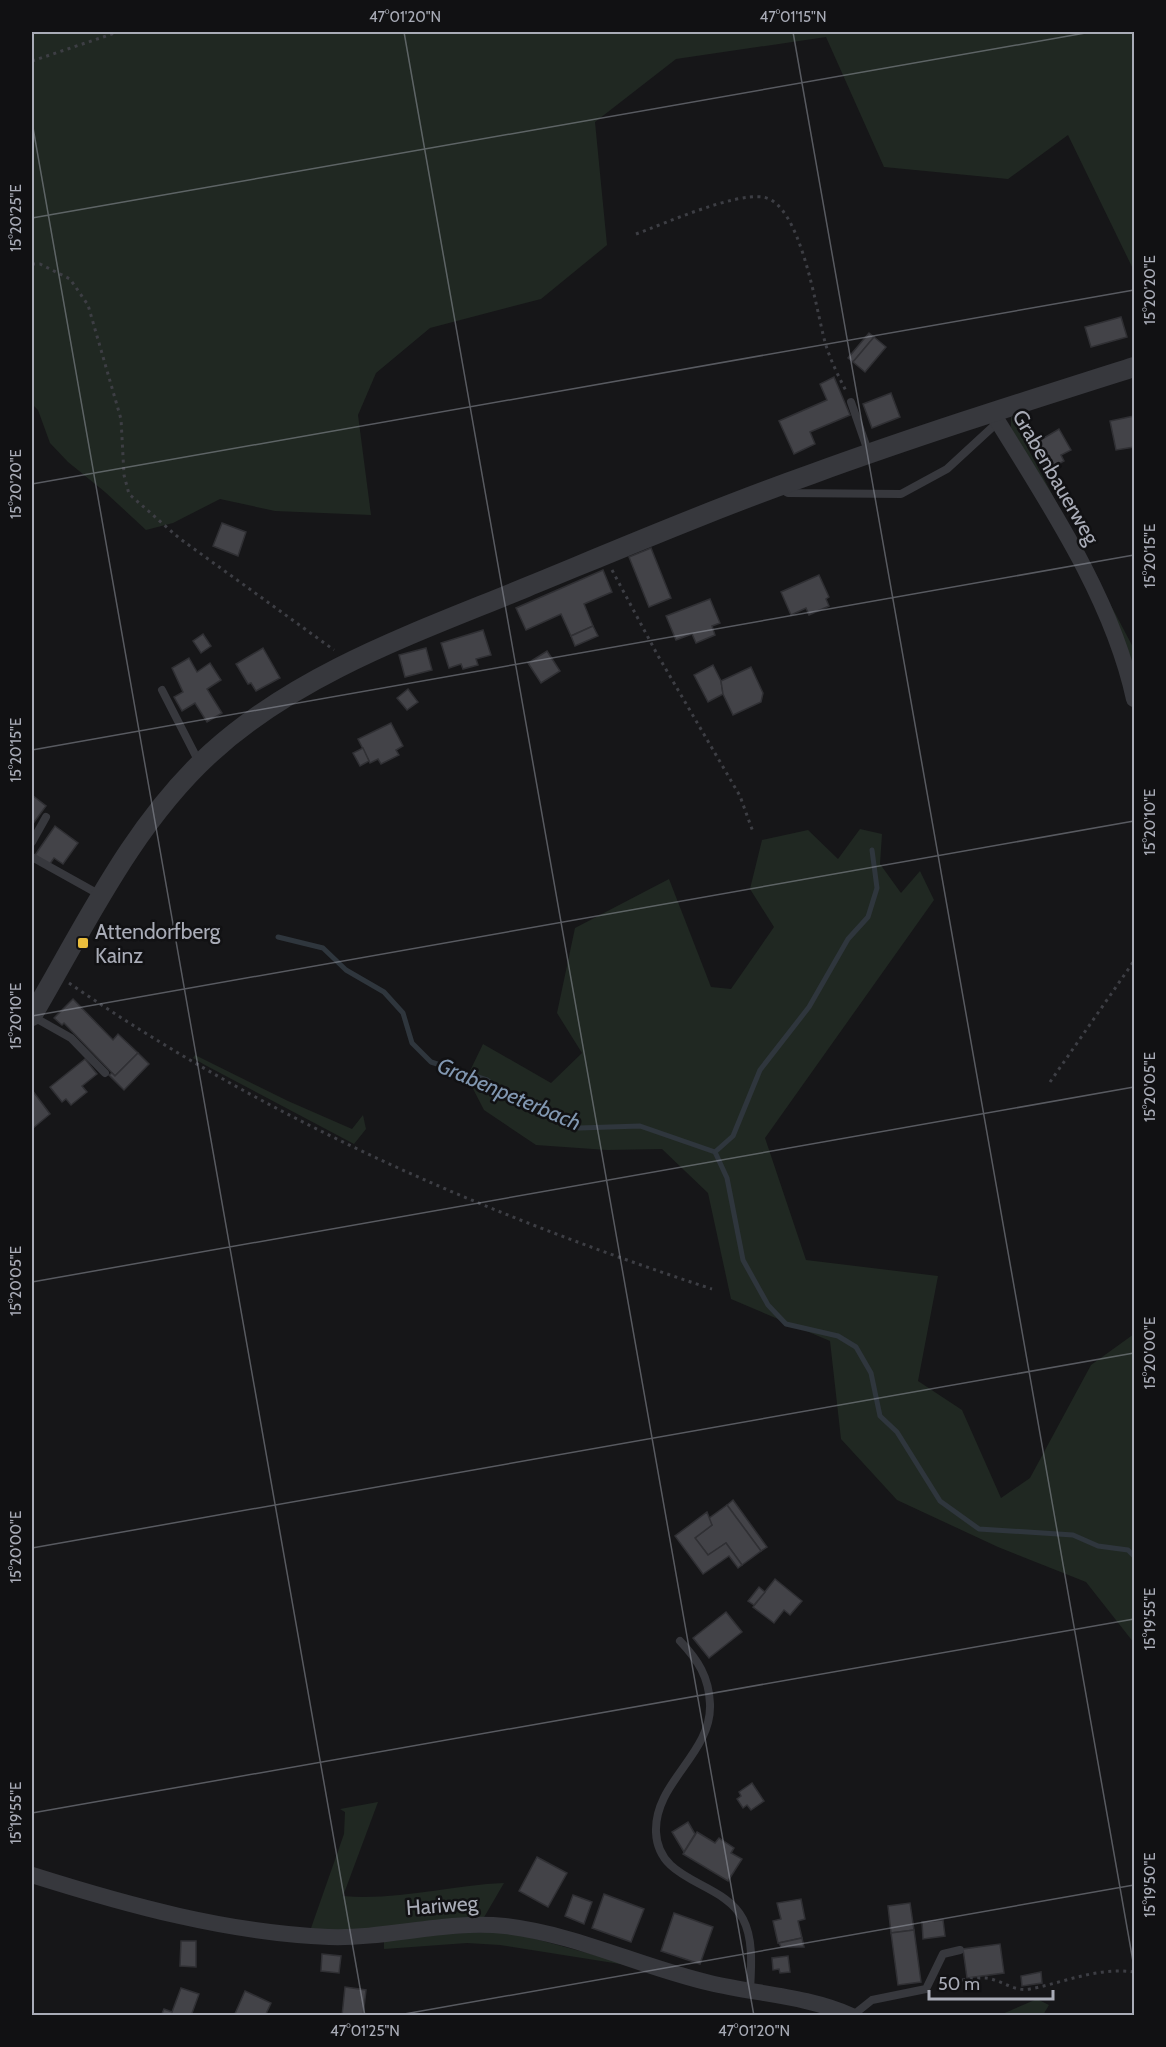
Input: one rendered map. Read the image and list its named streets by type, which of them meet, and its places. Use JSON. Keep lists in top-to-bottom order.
{
  "streets": {
    "street": ["Grabenbauerweg", "Hariweg"]
  },
  "water": ["Grabenpeterbach"],
  "places": {
    "transit": ["Attendorfberg Kainz"]
  },
  "scale_bar": "50 m",
  "coordinates": [
    "47°01'20\"N",
    "47°01'15\"N",
    "15°20'25\"E",
    "15°20'20\"E",
    "15°20'15\"E",
    "15°20'10\"E",
    "15°20'05\"E",
    "15°20'00\"E",
    "15°19'55\"E",
    "15°19'50\"E",
    "47°01'25\"N"
  ]
}
